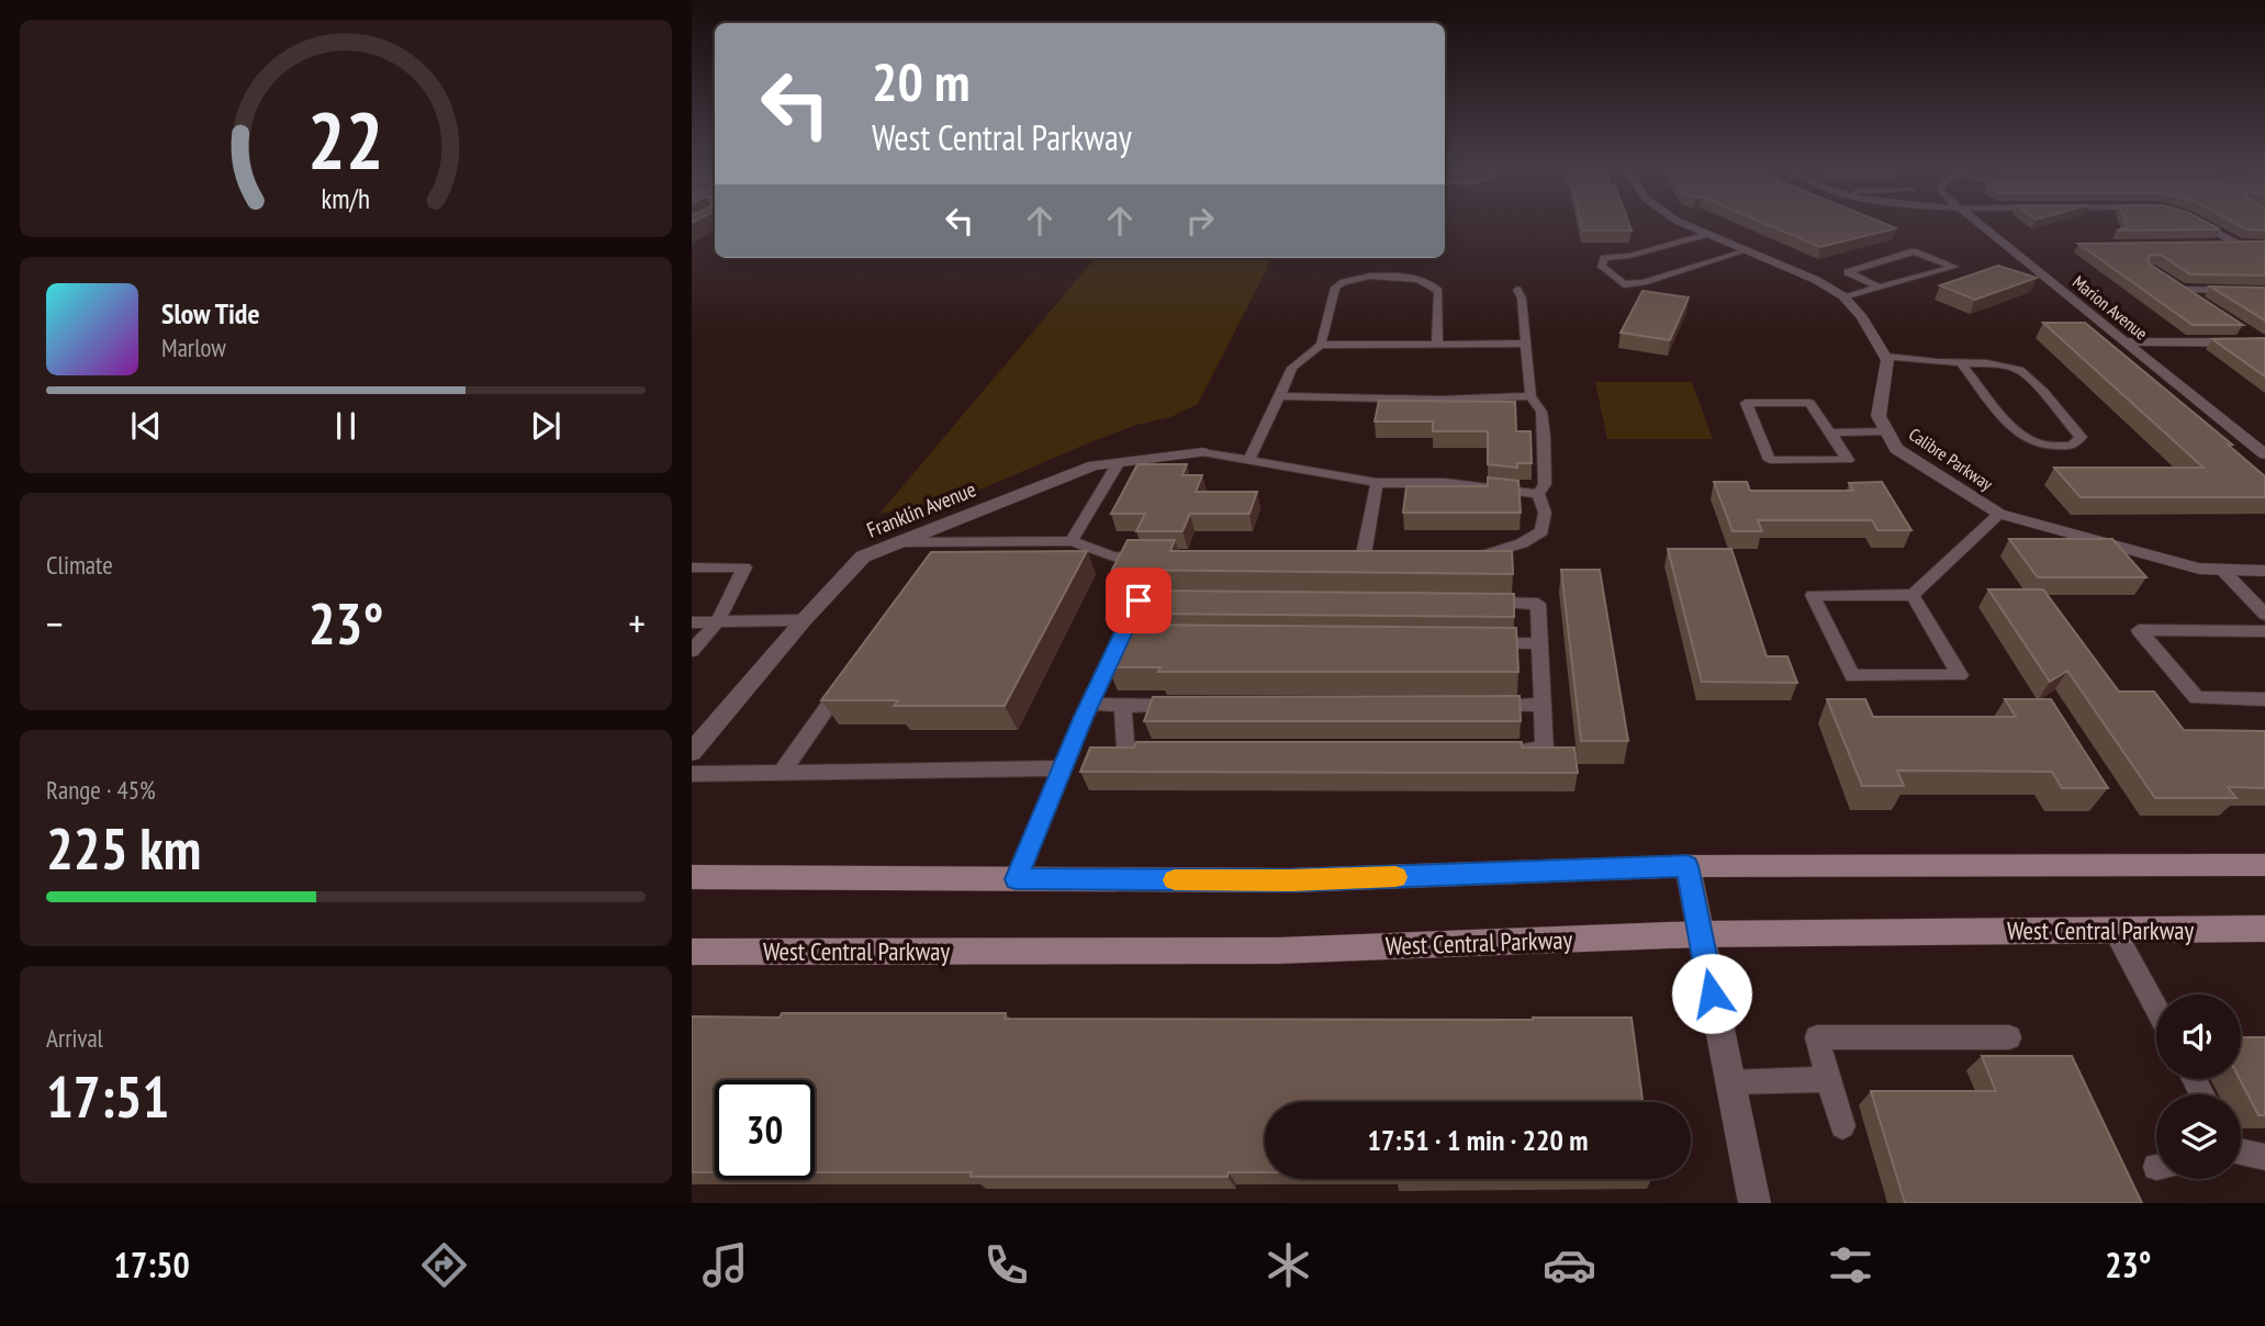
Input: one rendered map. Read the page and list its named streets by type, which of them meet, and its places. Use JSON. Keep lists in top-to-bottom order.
{
  "streets": {
    "main road": ["West Central Parkway"],
    "street": ["Marion Avenue", "Calibre Parkway", "Franklin Avenue"]
  },
  "page": {
    "turn": ["20 m", "West Central Parkway"],
    "song": ["Slow Tide", "Marlow"],
    "tile": [
      "Climate",
      ["Range · 45%", "225 km"],
      ["Arrival", "17:51"]
    ],
    "heat": ["−", "23°", "+"],
    "limit": "30",
    "trip": "17:51 · 1 min · 220 m",
    "tabs": ["17:50", "23°"],
    "gauge": ["22", "km/h"]
  }
}
